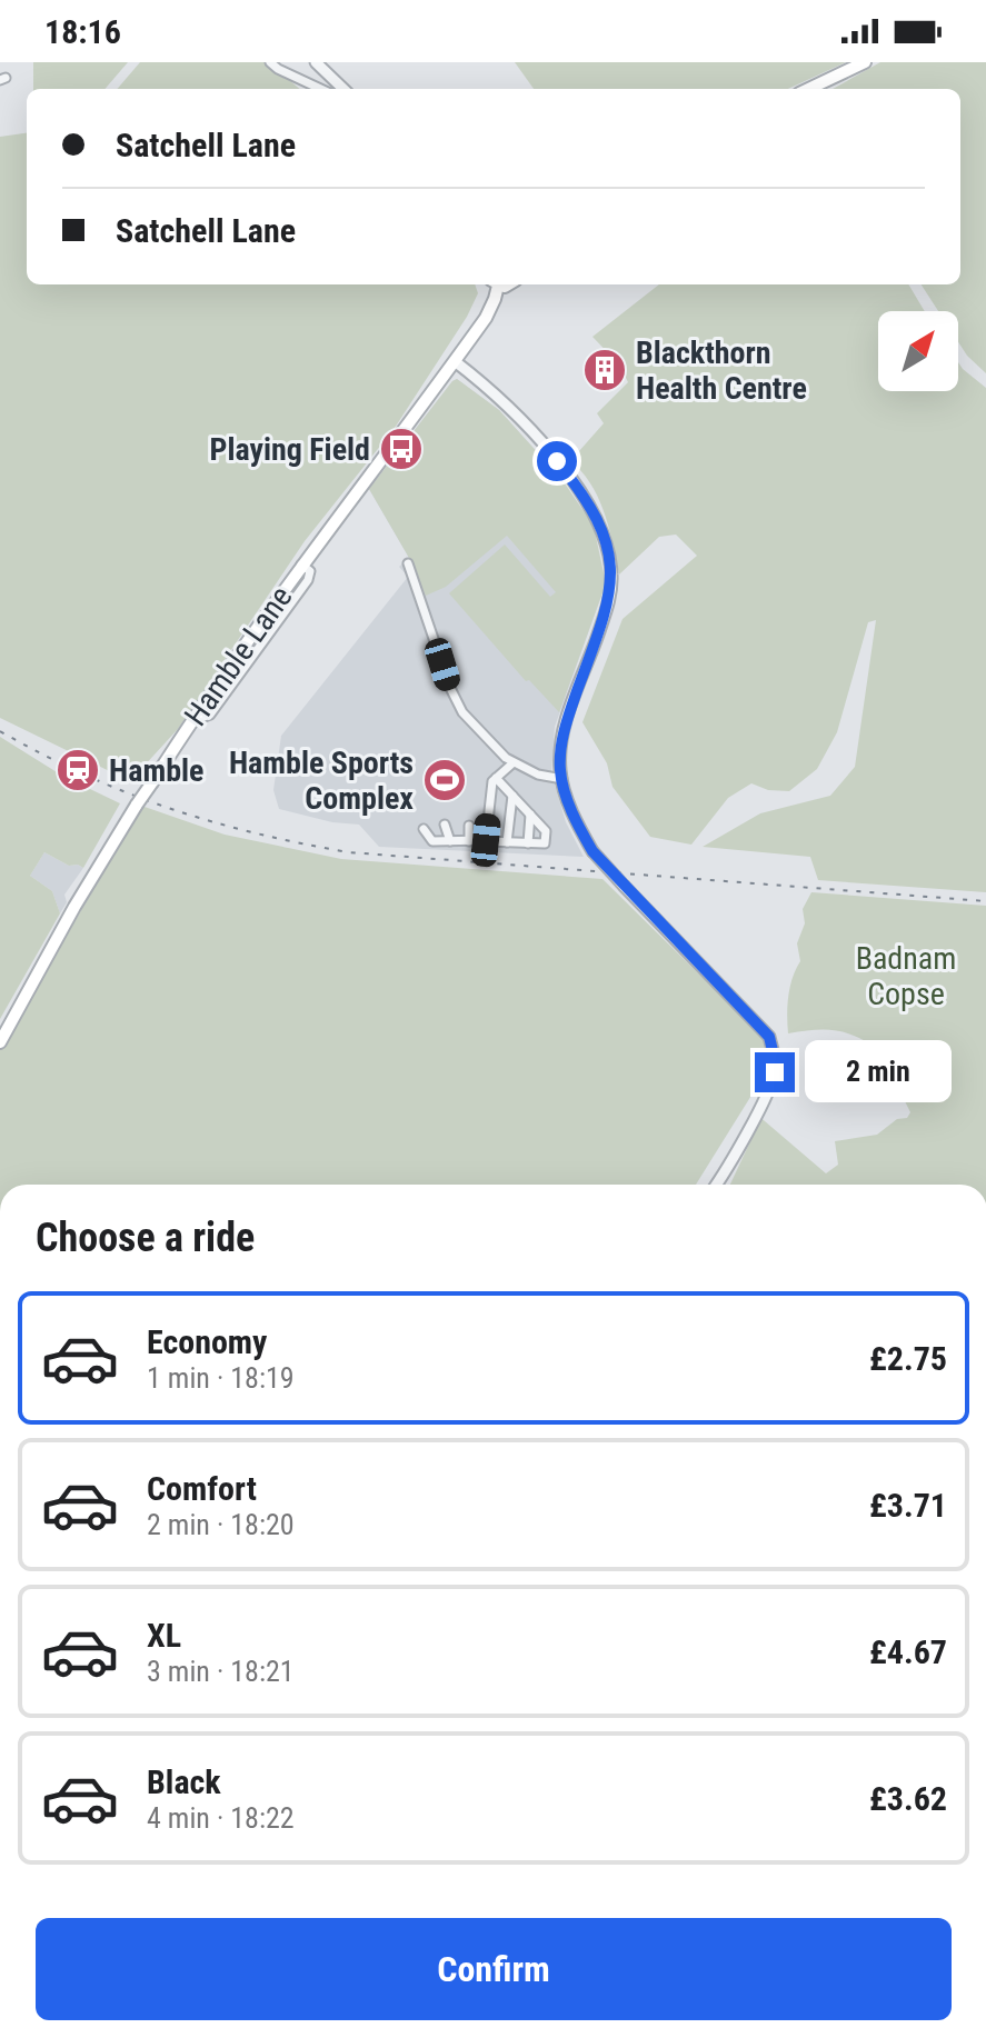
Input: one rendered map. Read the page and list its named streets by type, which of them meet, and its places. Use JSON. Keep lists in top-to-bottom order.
{
  "streets": {
    "main road": ["Hamble Lane"]
  },
  "parks": ["Badnam Copse"],
  "places": {
    "building": ["Blackthorn Health Centre"],
    "bus stop": ["Playing Field"],
    "station": ["Hamble"],
    "sports": ["Hamble Sports Complex"]
  },
  "north": "top right",
  "page": {
    "status": "18:16",
    "banner": ["Satchell Lane", "Satchell Lane"],
    "bubble": "2 min",
    "heading": "Choose a ride",
    "list": [
      {
        "name": "Economy",
        "note": "1 min · 18:19",
        "value": "£2.75"
      },
      {
        "name": "Comfort",
        "note": "2 min · 18:20",
        "value": "£3.71"
      },
      {
        "name": "XL",
        "note": "3 min · 18:21",
        "value": "£4.67"
      },
      {
        "name": "Black",
        "note": "4 min · 18:22",
        "value": "£3.62"
      }
    ],
    "buttons": "Confirm"
  }
}
